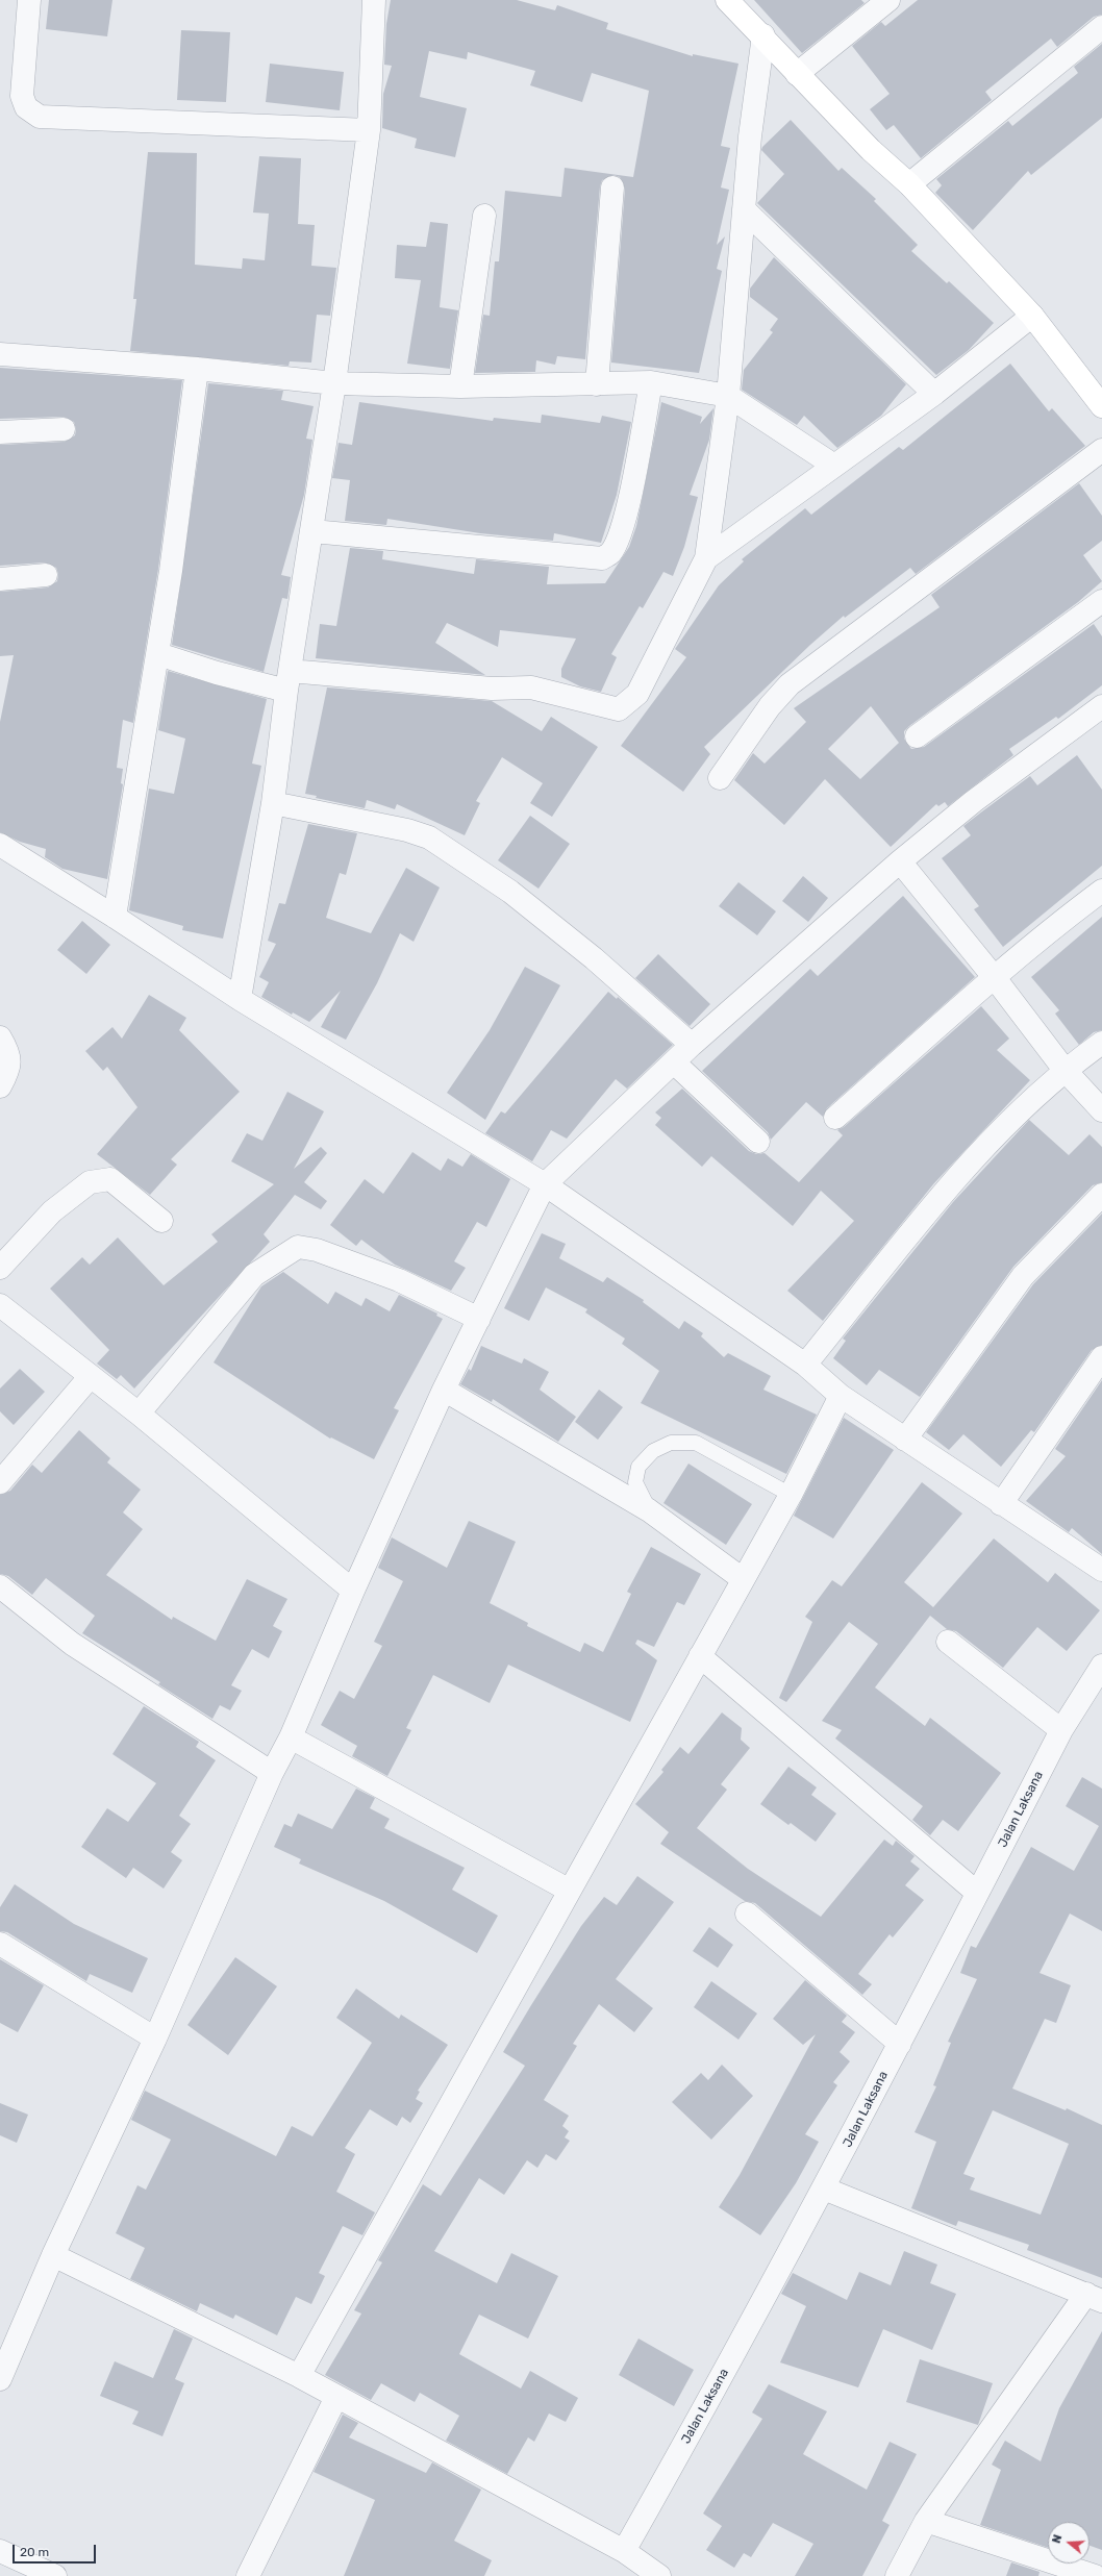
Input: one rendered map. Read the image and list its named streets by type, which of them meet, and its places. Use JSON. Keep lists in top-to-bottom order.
{
  "streets": {
    "street": ["Jalan Laksana"]
  },
  "scale_bar": "20 m",
  "north": "left"
}
